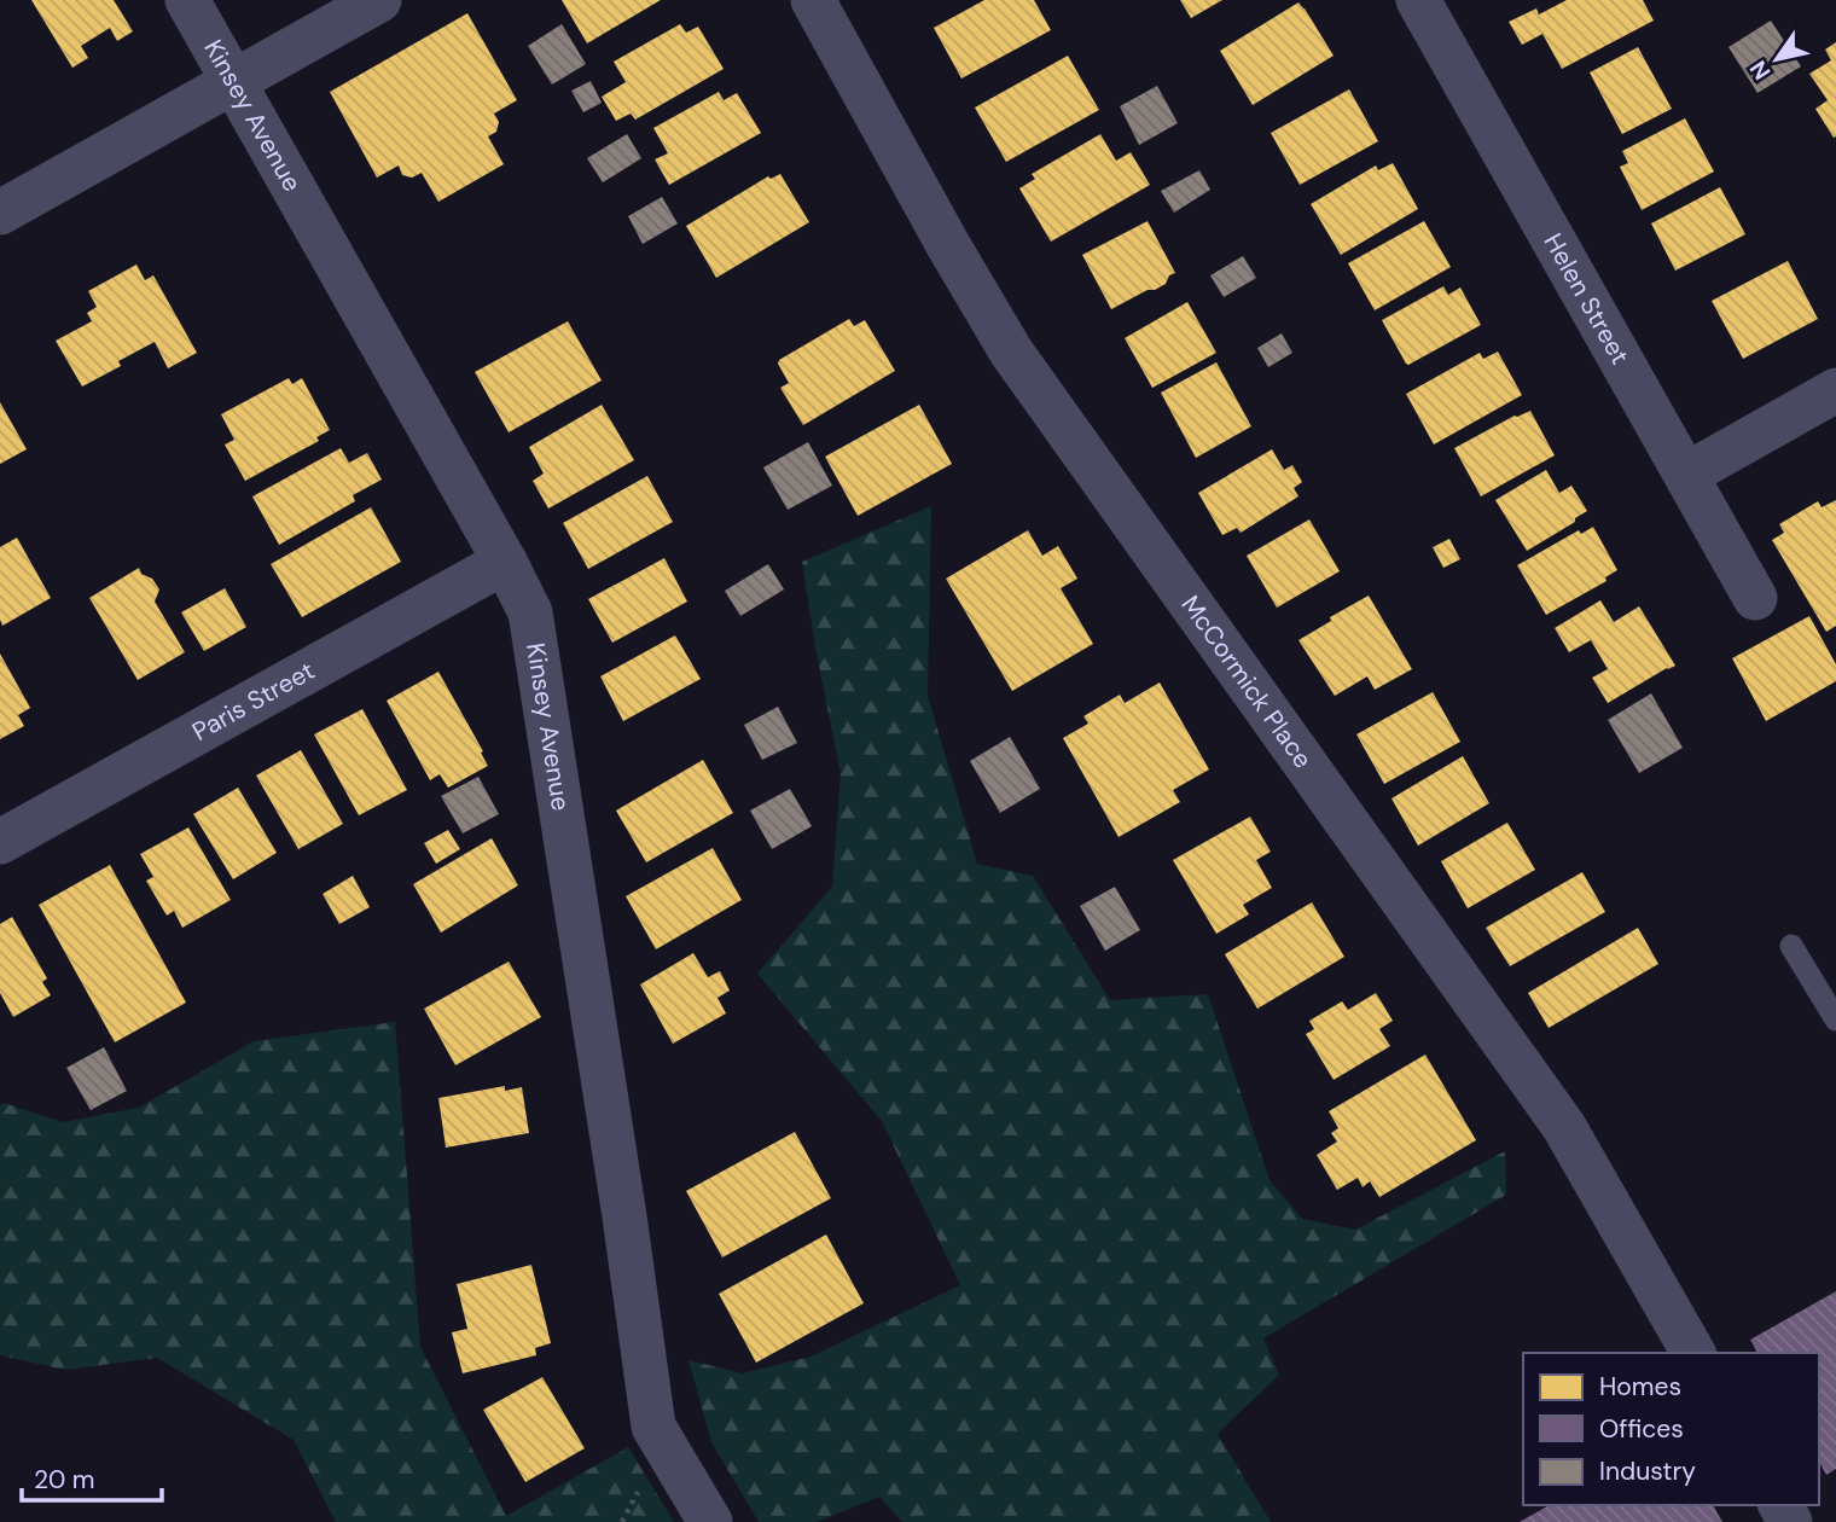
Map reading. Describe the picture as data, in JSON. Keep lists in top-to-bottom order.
{
  "streets": {
    "street": [
      "Kinsey Avenue",
      "Helen Street",
      "McCormick Place",
      "Paris Street"
    ]
  },
  "crossings": [
    ["Kinsey Avenue", "Paris Street"]
  ],
  "legend": ["Homes", "Offices", "Industry"],
  "scale_bar": "20 m",
  "north": "bottom left"
}
